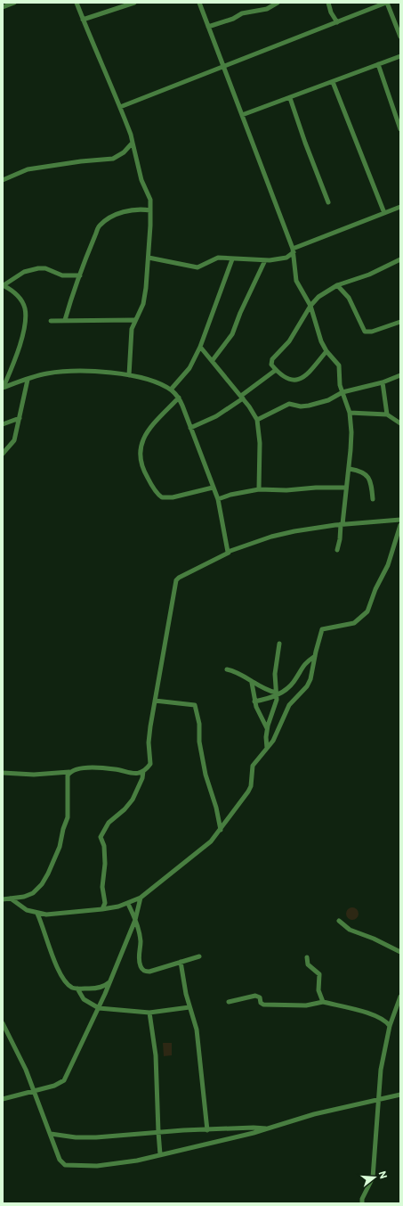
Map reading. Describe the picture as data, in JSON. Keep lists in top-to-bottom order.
{
  "north": "right"
}
